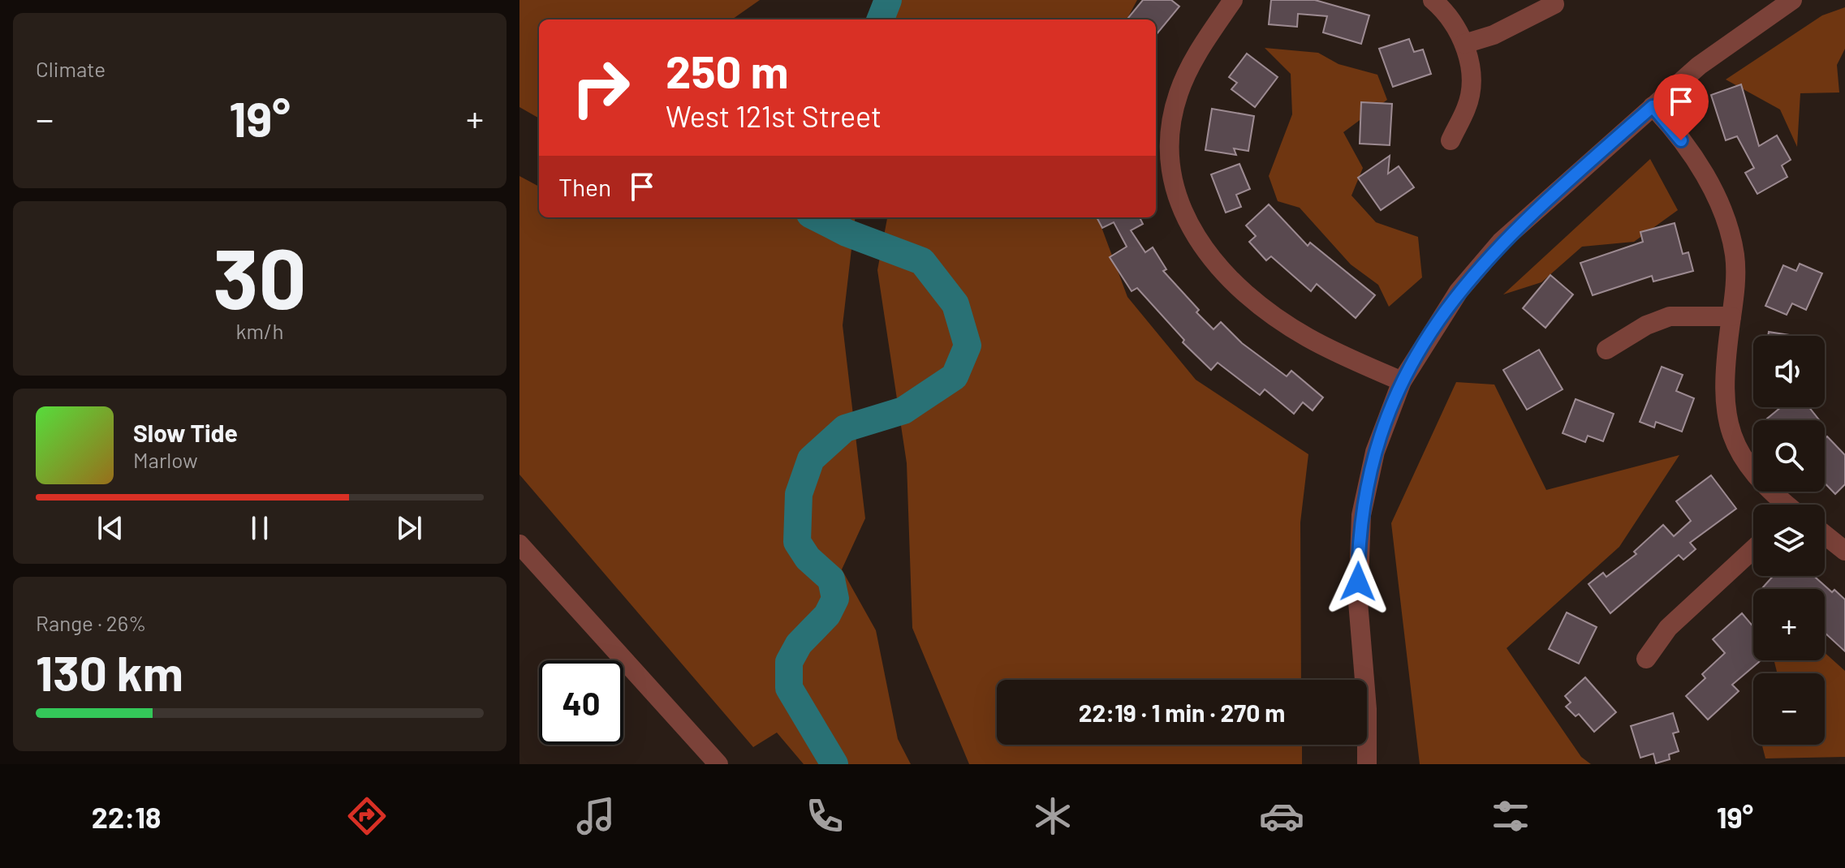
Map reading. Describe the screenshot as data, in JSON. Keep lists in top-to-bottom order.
{
  "page": {
    "tile": [
      "Climate",
      ["30", "km/h"],
      ["Range · 26%", "130 km"]
    ],
    "turn": ["250 m", "West 121st Street"],
    "heat": ["−", "19°", "+"],
    "then": "Then",
    "map_buttons": ["+", "−"],
    "song": ["Slow Tide", "Marlow"],
    "limit": "40",
    "trip": "22:19 · 1 min · 270 m",
    "tabs": ["22:18", "19°"]
  }
}
